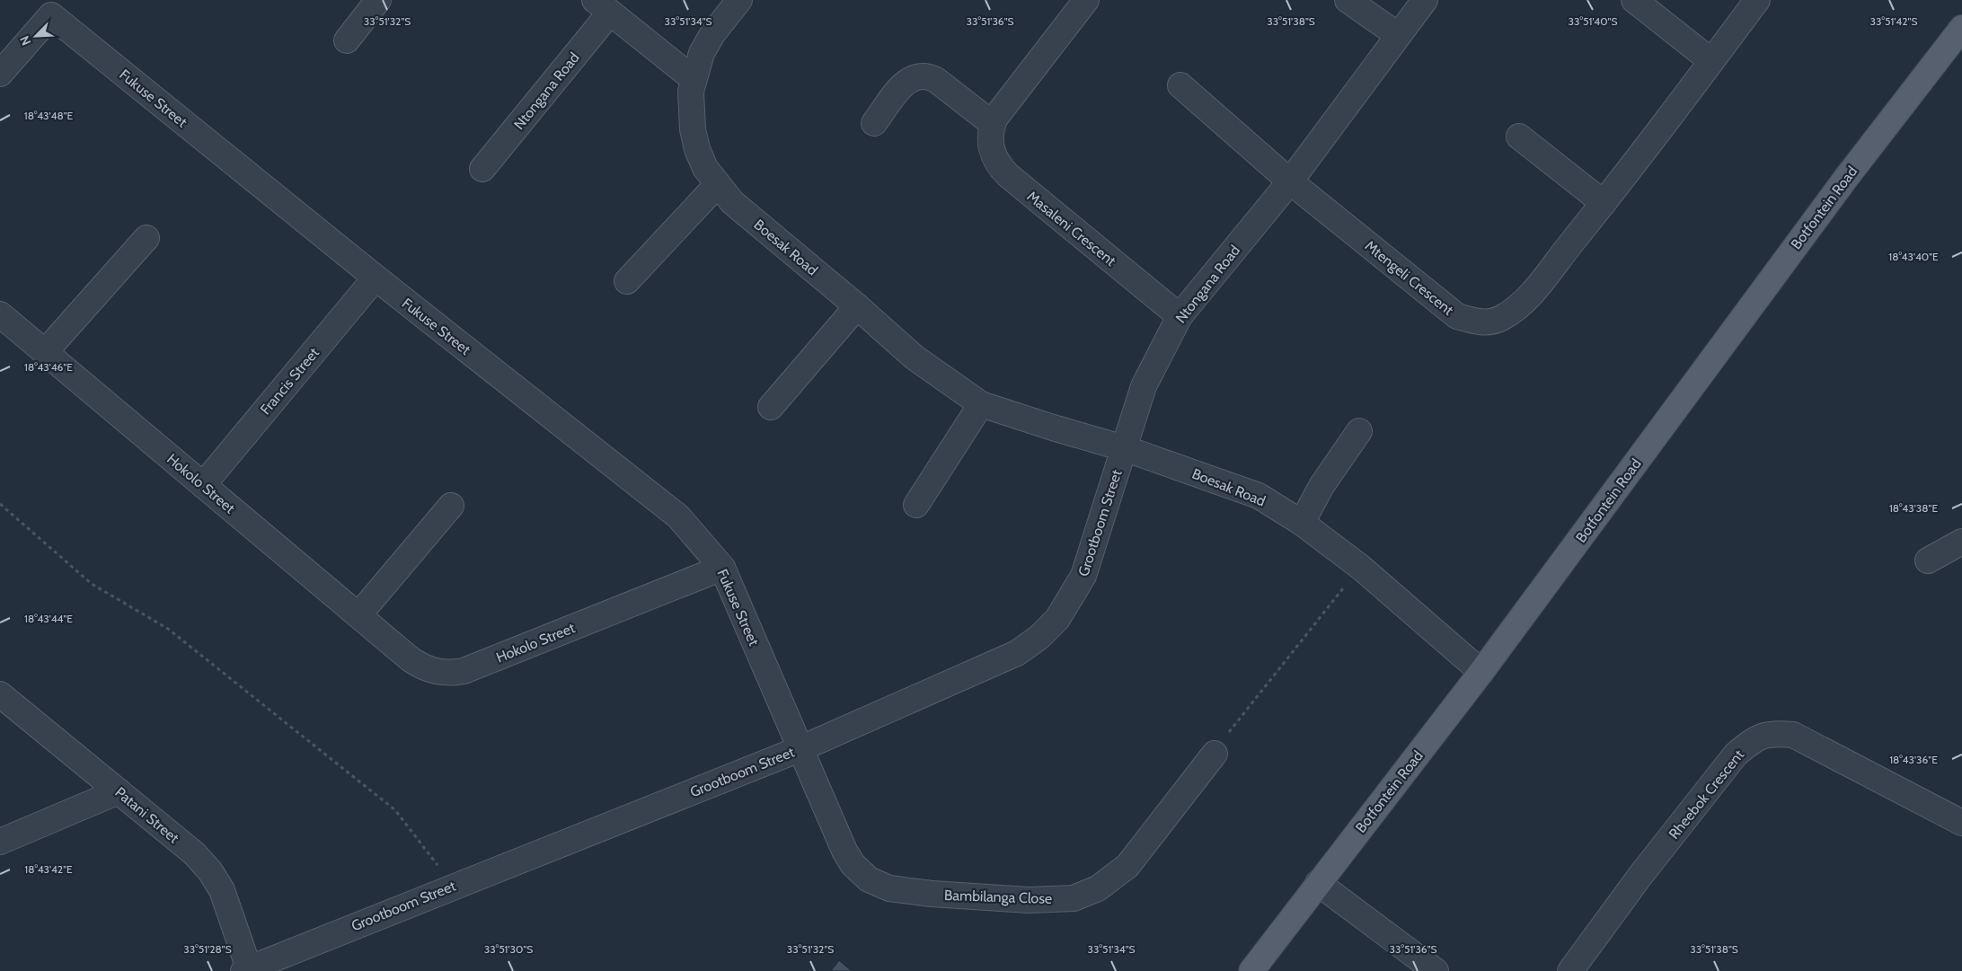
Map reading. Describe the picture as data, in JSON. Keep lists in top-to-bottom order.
{
  "streets": {
    "main road": ["Botfontein Road"],
    "street": [
      "Ntongana Road",
      "Fukuse Street",
      "Masaleni Crescent",
      "Boesak Road",
      "Mtengeli Crescent",
      "Francis Street",
      "Hokolo Street",
      "Grootboom Street",
      "Rheebok Crescent",
      "Patani Street",
      "Bambilanga Close"
    ]
  },
  "crossings": [
    ["Ntongana Road", "Masaleni Crescent"],
    ["Ntongana Road", "Boesak Road"],
    ["Ntongana Road", "Mtengeli Crescent"],
    ["Ntongana Road", "Grootboom Street"],
    ["Fukuse Street", "Francis Street"],
    ["Fukuse Street", "Hokolo Street"],
    ["Fukuse Street", "Grootboom Street"],
    ["Fukuse Street", "Bambilanga Close"],
    ["Botfontein Road", "Boesak Road"],
    ["Boesak Road", "Grootboom Street"],
    ["Francis Street", "Hokolo Street"],
    ["Grootboom Street", "Patani Street"],
    ["Grootboom Street", "Bambilanga Close"]
  ],
  "north": "bottom left",
  "coordinates": [
    "33°51'34\"S",
    "33°51'32\"S",
    "33°51'36\"S",
    "33°51'38\"S",
    "33°51'40\"S",
    "33°51'42\"S",
    "18°43'48\"E",
    "18°43'40\"E",
    "18°43'46\"E",
    "18°43'38\"E",
    "18°43'44\"E",
    "18°43'36\"E",
    "18°43'42\"E",
    "33°51'28\"S",
    "33°51'30\"S"
  ]
}
